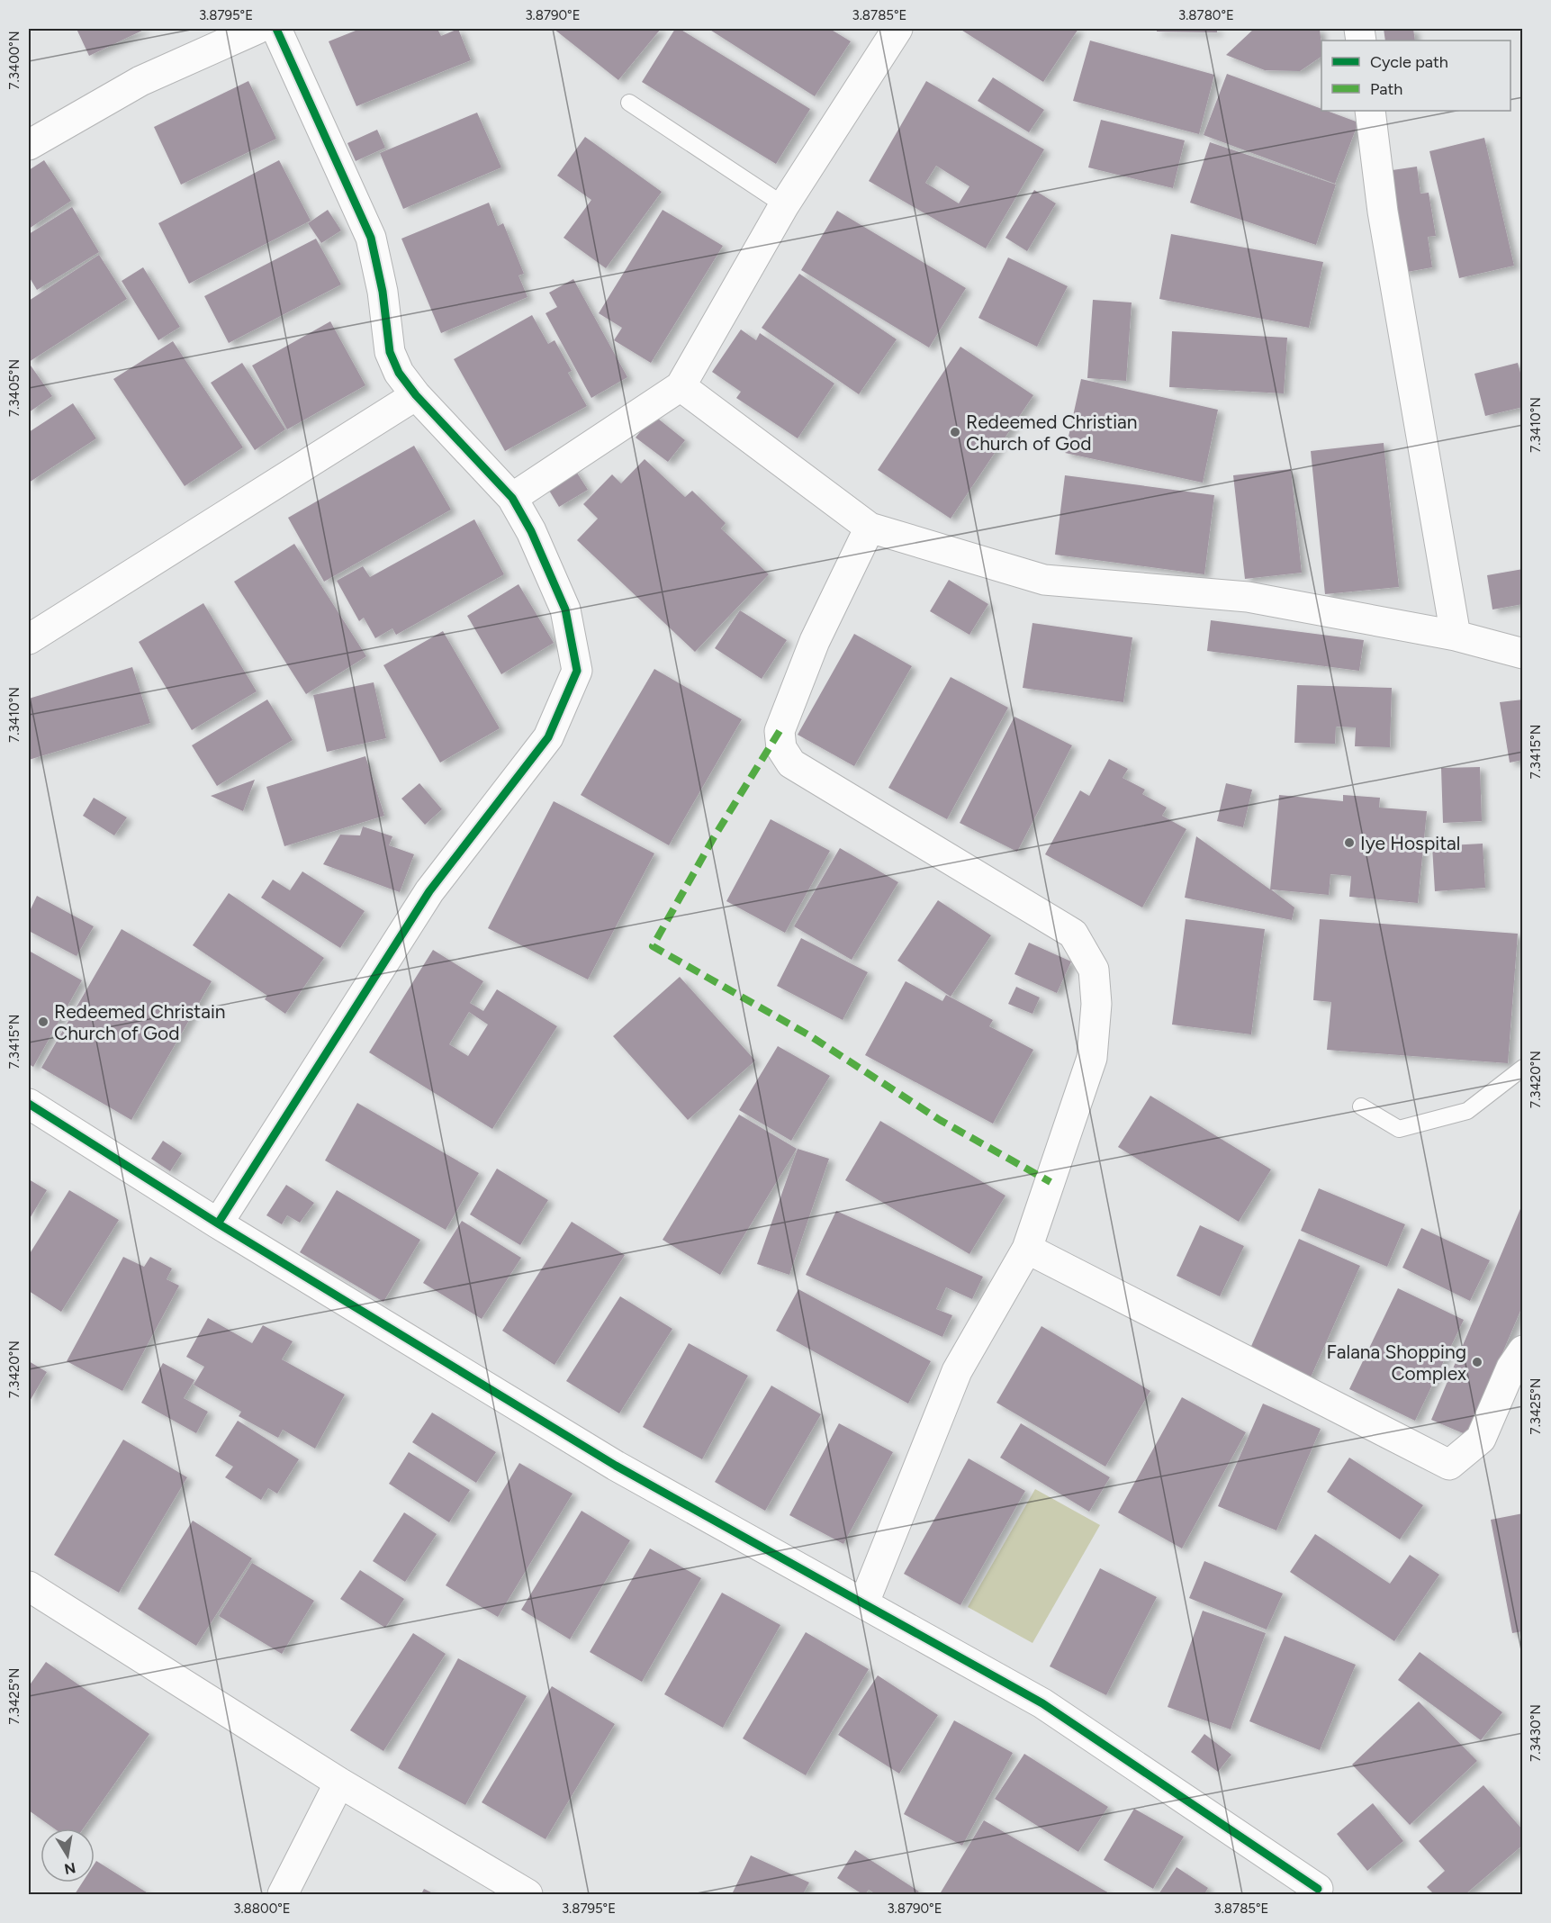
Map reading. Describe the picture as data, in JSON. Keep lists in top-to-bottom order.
{
  "places": [
    "Redeemed Christian Church of God",
    "Iye Hospital",
    "Redeemed Christain Church of God",
    "Falana Shopping Complex"
  ],
  "legend": ["Cycle path", "Path"],
  "north": "bottom",
  "coordinates": [
    "3.8795°E",
    "3.8790°E",
    "3.8785°E",
    "3.8780°E",
    "7.3400°N",
    "7.3405°N",
    "7.3410°N",
    "7.3415°N",
    "7.3420°N",
    "7.3425°N",
    "7.3430°N",
    "3.8800°E"
  ]
}
